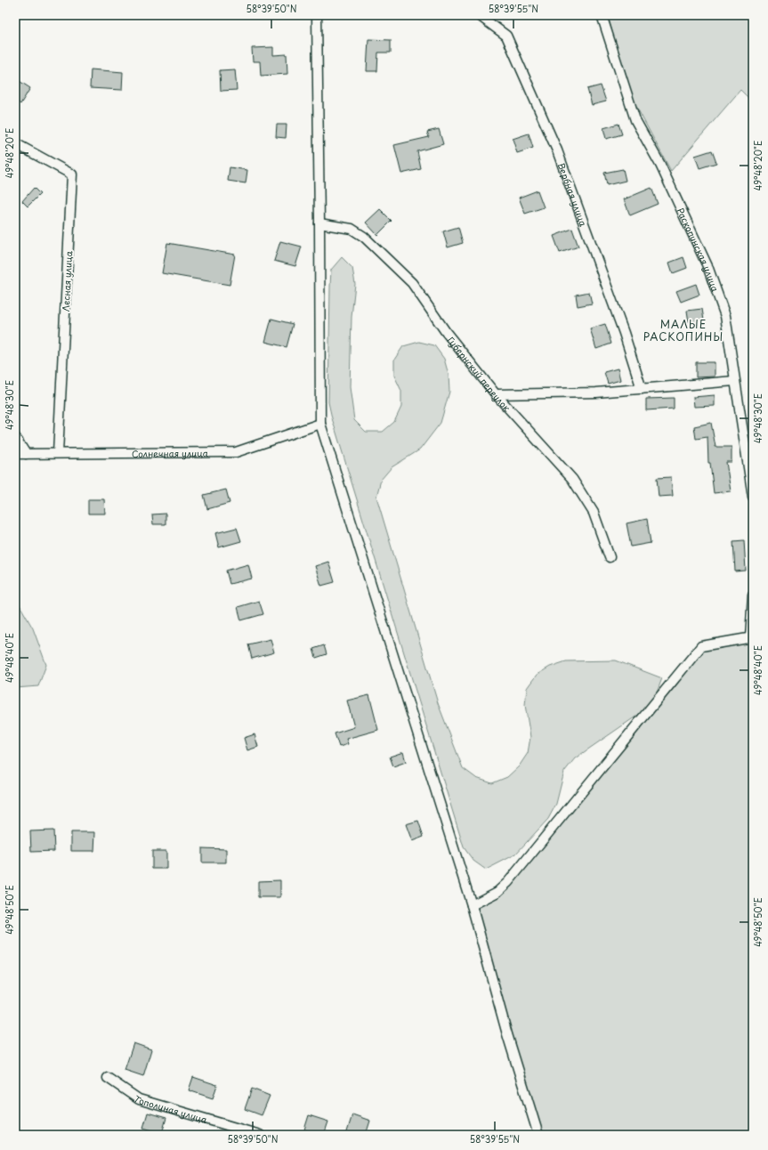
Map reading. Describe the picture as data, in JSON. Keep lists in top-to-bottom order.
{
  "streets": {
    "street": [
      "Вербная улица",
      "Раскопинская улица",
      "Лесная улица",
      "Губернский переулок",
      "Солнечная улица",
      "Тополиная улица"
    ]
  },
  "crossings": [
    ["Лесная улица", "Солнечная улица"]
  ],
  "districts": ["МАЛЫЕ РАСКОПИНЫ"],
  "coordinates": [
    "58°39'50\"N",
    "58°39'55\"N",
    "49°48'20\"E",
    "49°48'30\"E",
    "49°48'40\"E",
    "49°48'50\"E"
  ]
}
